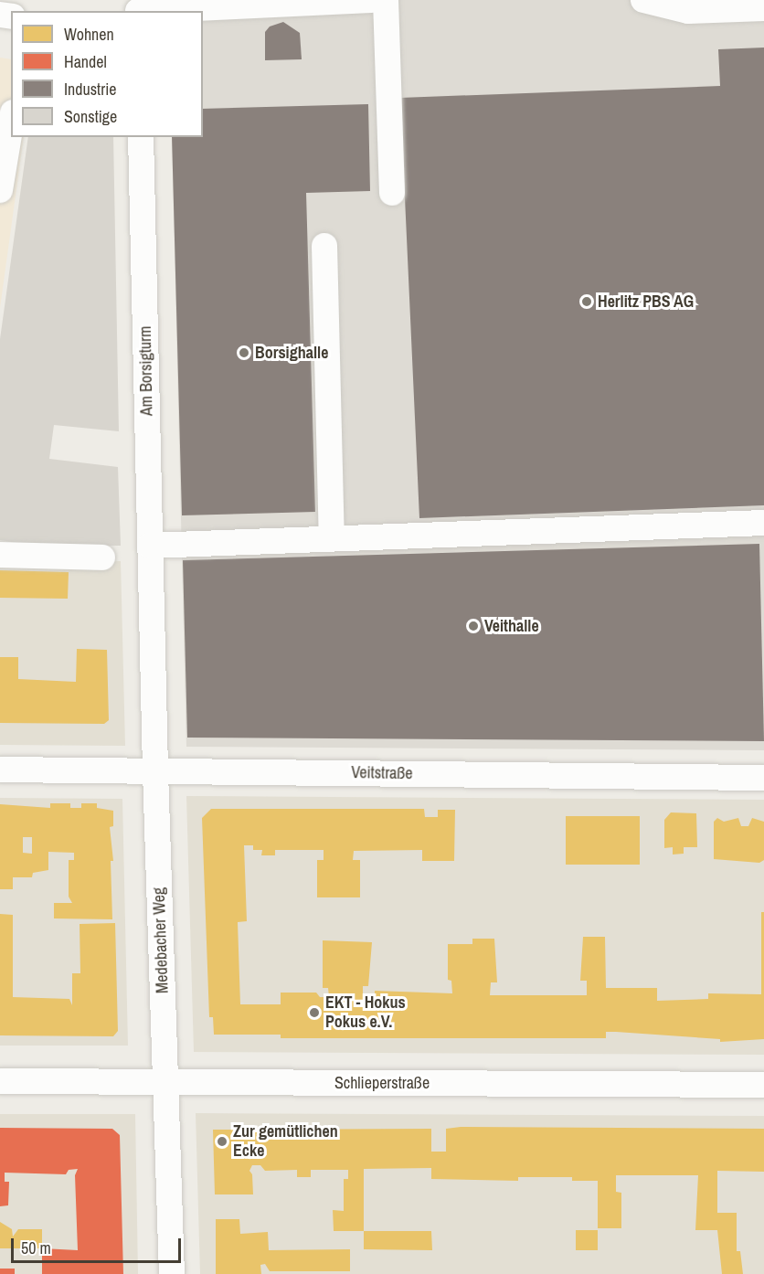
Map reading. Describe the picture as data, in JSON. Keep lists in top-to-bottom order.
{
  "streets": {
    "street": [
      "Am Borsigturm",
      "Veitstraße",
      "Medebacher Weg",
      "Schlieperstraße"
    ]
  },
  "crossings": [
    ["Am Borsigturm", "Medebacher Weg"],
    ["Veitstraße", "Medebacher Weg"],
    ["Medebacher Weg", "Schlieperstraße"]
  ],
  "places": [
    "Herlitz PBS AG",
    "Borsighalle",
    "Veithalle",
    "EKT - Hokus Pokus e.V.",
    "Zur gemütlichen Ecke"
  ],
  "legend": [
    "Wohnen",
    "Handel",
    "Industrie",
    "Sonstige"
  ],
  "scale_bar": "50 m"
}
